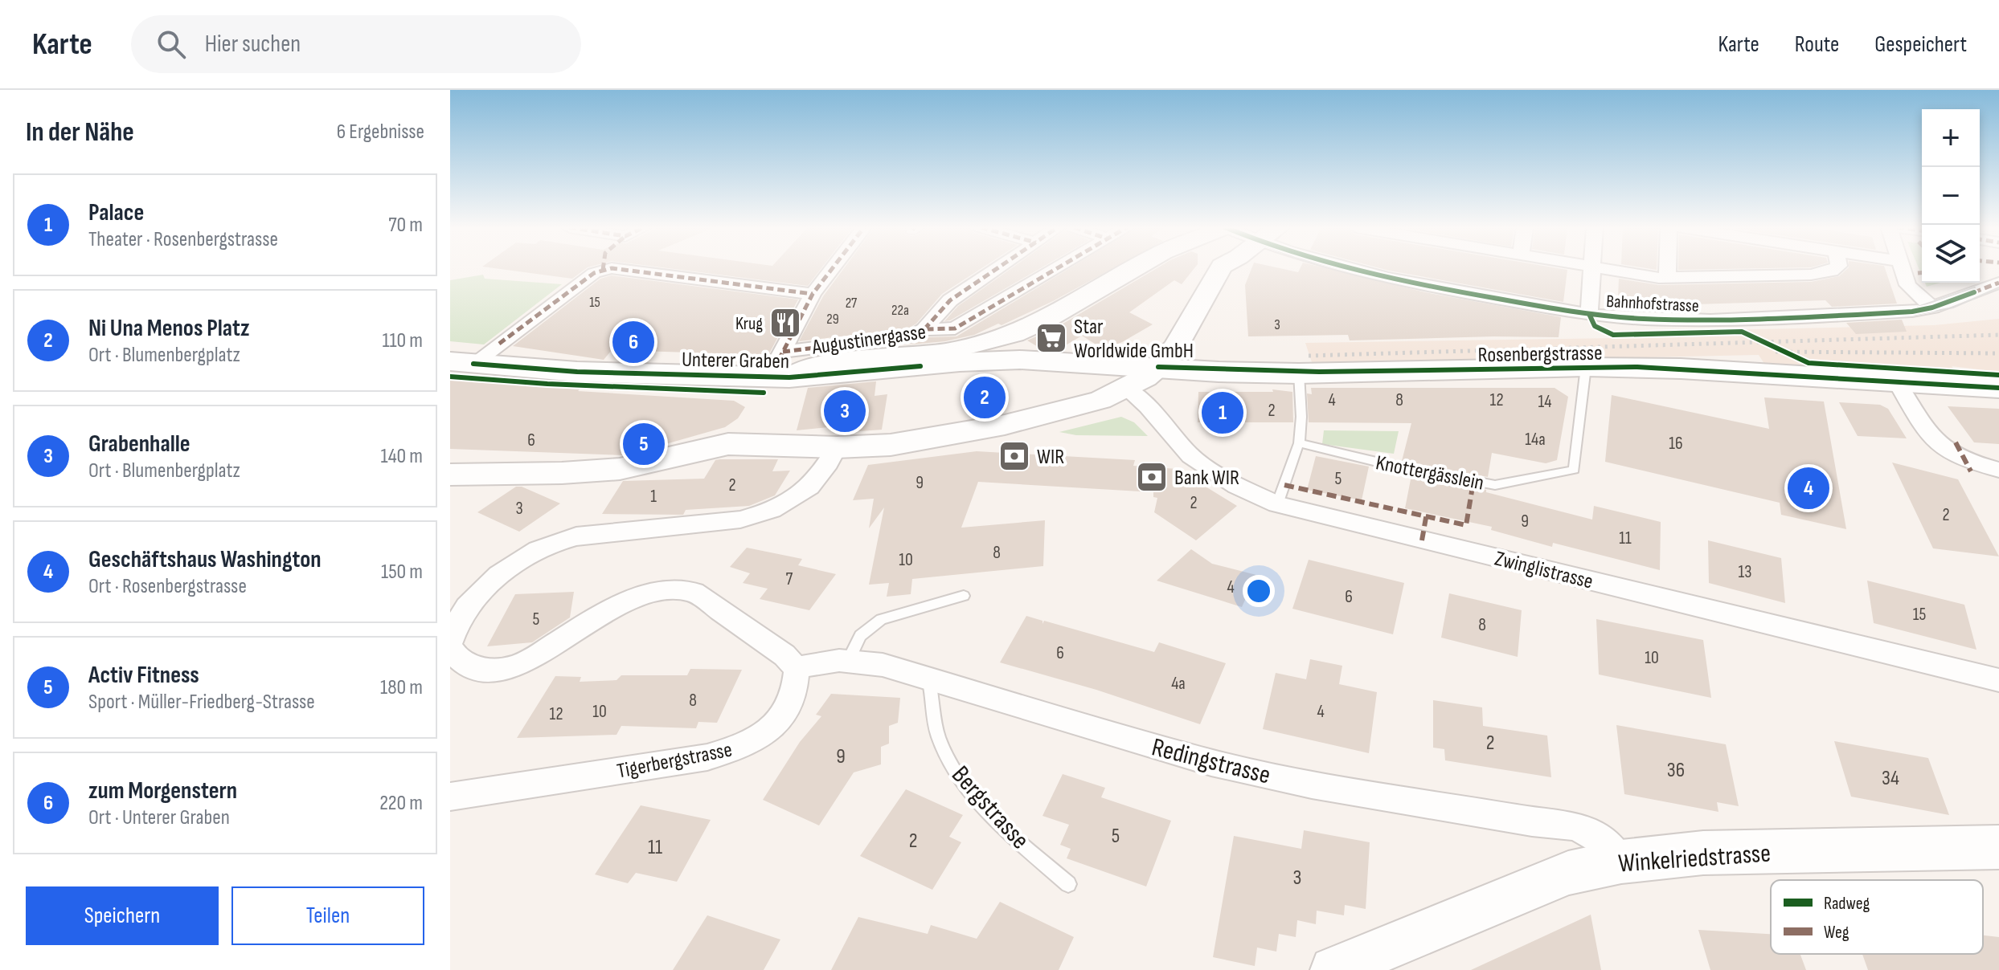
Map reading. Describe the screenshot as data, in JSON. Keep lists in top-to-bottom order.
{
  "streets": {
    "main road": ["Rosenbergstrasse", "Unterer Graben"],
    "street": [
      "Bahnhofstrasse",
      "Augustinergasse",
      "Zwinglistrasse",
      "Tigerbergstrasse",
      "Redingstrasse",
      "Winkelriedstrasse"
    ],
    "lane": ["Knottergässlein", "Bergstrasse"]
  },
  "crossings": [
    ["Augustinergasse", "Unterer Graben"],
    ["Rosenbergstrasse", "Unterer Graben"],
    ["Rosenbergstrasse", "Knottergässlein"],
    ["Tigerbergstrasse", "Redingstrasse"],
    ["Redingstrasse", "Bergstrasse"],
    ["Redingstrasse", "Winkelriedstrasse"]
  ],
  "places": {
    "restaurant": ["Krug"],
    "supermarket": ["Star Worldwide GmbH"],
    "bank": ["WIR", "Bank WIR"]
  },
  "house_numbers": [
    "15",
    "27",
    "22a",
    "29",
    "3",
    "4",
    "8",
    "12",
    "14",
    "2",
    "14a",
    "6",
    "16",
    "5",
    "9",
    "2",
    "1",
    "2",
    "3",
    "2",
    "9",
    "11",
    "8",
    "10",
    "13",
    "7",
    "4",
    "6",
    "15",
    "5",
    "8",
    "6",
    "10",
    "4a",
    "8",
    "10",
    "4",
    "12",
    "2",
    "9",
    "36",
    "34",
    "5",
    "2",
    "11",
    "3"
  ],
  "legend": ["Radweg", "Weg"],
  "page": {
    "header": "Karte",
    "search": "Hier suchen",
    "nav": ["Karte", "Route", "Gespeichert"],
    "heading": ["In der Nähe", "6 Ergebnisse"],
    "map_buttons": ["+", "−"],
    "list": [
      {
        "mark": "1",
        "name": "Palace",
        "note": "Theater · Rosenbergstrasse",
        "value": "70 m"
      },
      {
        "mark": "2",
        "name": "Ni Una Menos Platz",
        "note": "Ort · Blumenbergplatz",
        "value": "110 m"
      },
      {
        "mark": "3",
        "name": "Grabenhalle",
        "note": "Ort · Blumenbergplatz",
        "value": "140 m"
      },
      {
        "mark": "4",
        "name": "Geschäftshaus Washington",
        "note": "Ort · Rosenbergstrasse",
        "value": "150 m"
      },
      {
        "mark": "5",
        "name": "Activ Fitness",
        "note": "Sport · Müller-Friedberg-Strasse",
        "value": "180 m"
      },
      {
        "mark": "6",
        "name": "zum Morgenstern",
        "note": "Ort · Unterer Graben",
        "value": "220 m"
      }
    ],
    "pins": [
      "6",
      "2",
      "3",
      "1",
      "5",
      "4"
    ],
    "buttons": ["Speichern", "Teilen"]
  }
}
